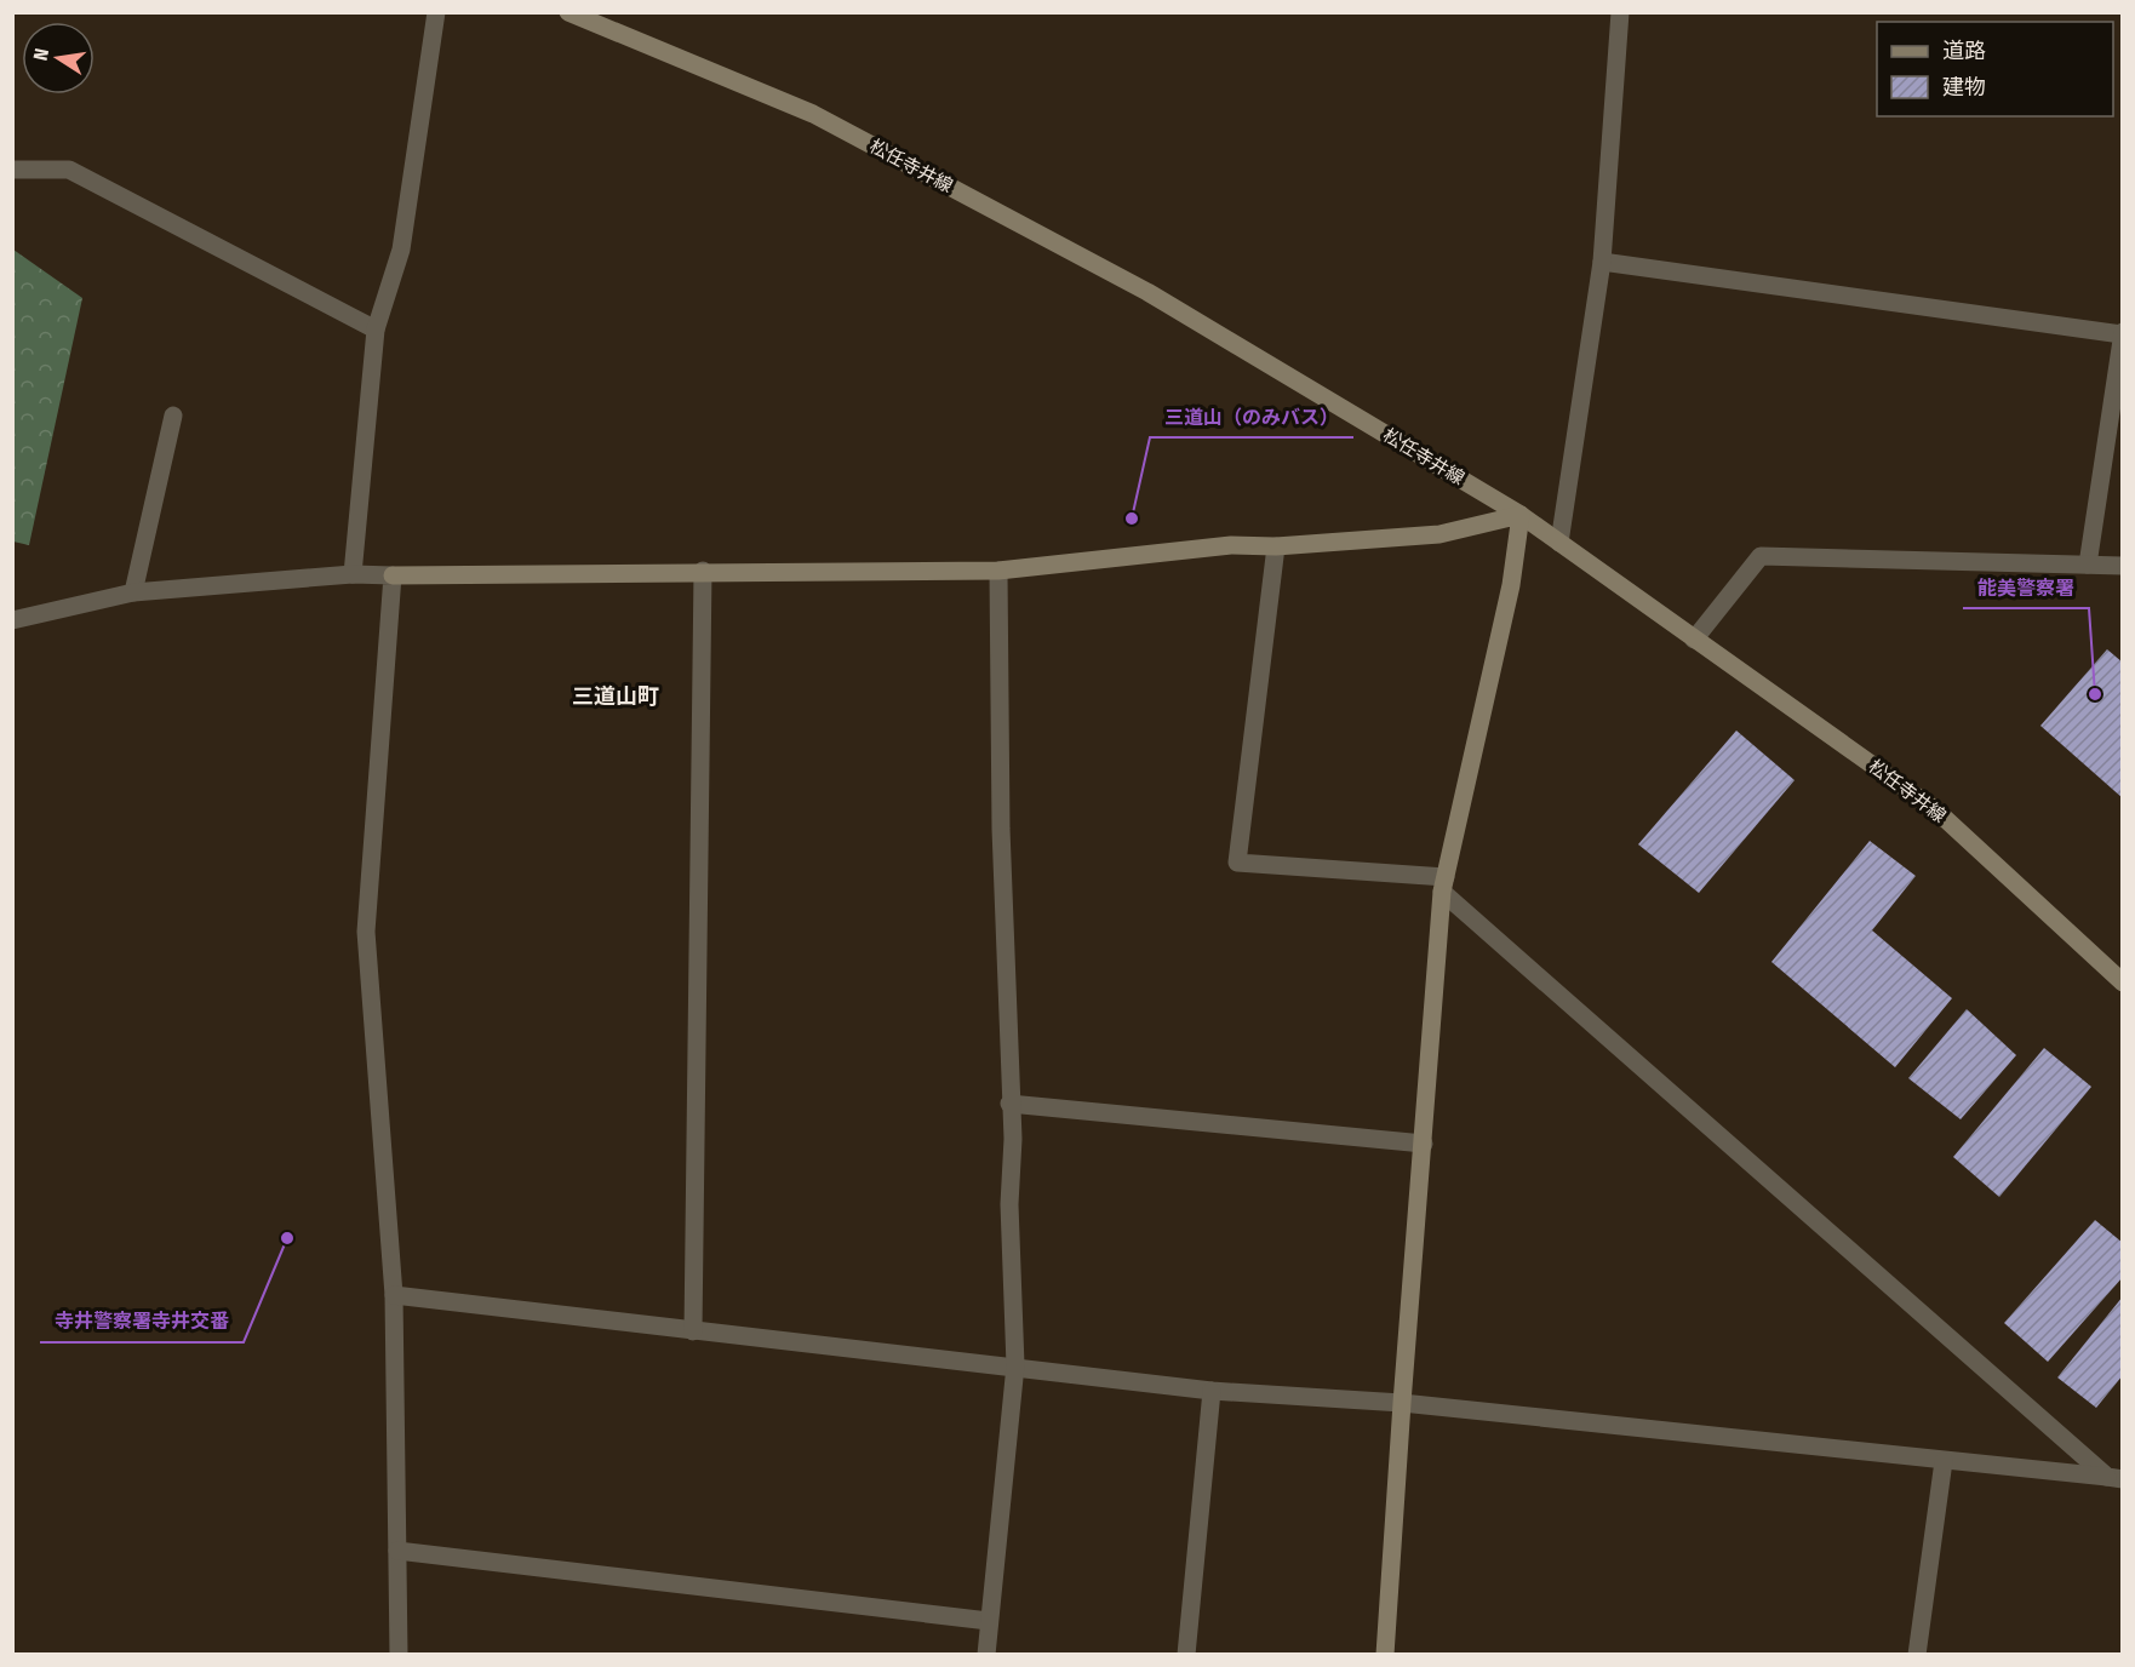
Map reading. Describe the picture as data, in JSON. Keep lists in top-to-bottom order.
{
  "streets": {
    "street": ["松任寺井線"]
  },
  "districts": ["三道山町"],
  "places": ["三道山（のみバス）", "能美警察署", "寺井警察署寺井交番"],
  "legend": ["道路", "建物"],
  "north": "left"
}
